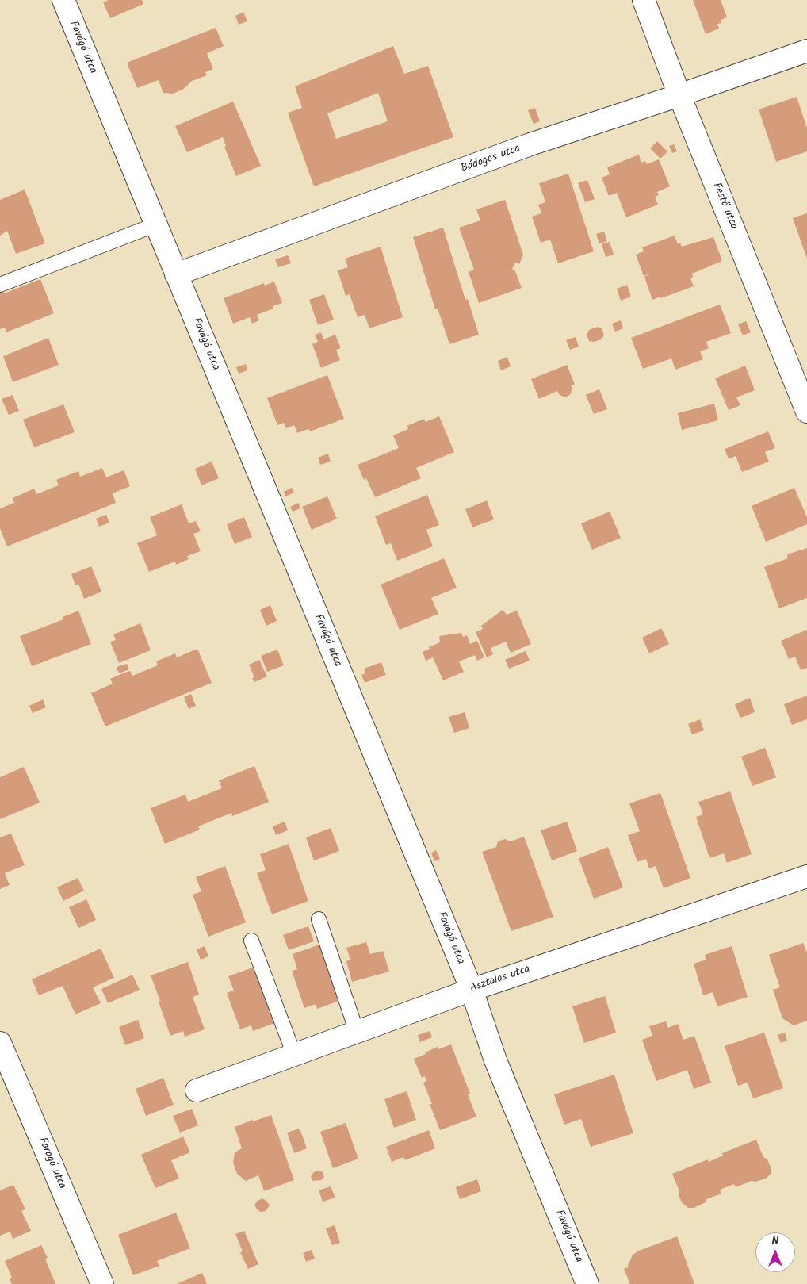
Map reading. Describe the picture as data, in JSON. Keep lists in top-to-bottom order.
{
  "streets": {
    "street": [
      "Favágó utca",
      "Bádogos utca",
      "Festő utca",
      "Asztalos utca",
      "Faragó utca"
    ]
  },
  "crossings": [
    ["Favágó utca", "Bádogos utca"],
    ["Favágó utca", "Asztalos utca"],
    ["Bádogos utca", "Festő utca"]
  ],
  "north": "top"
}
